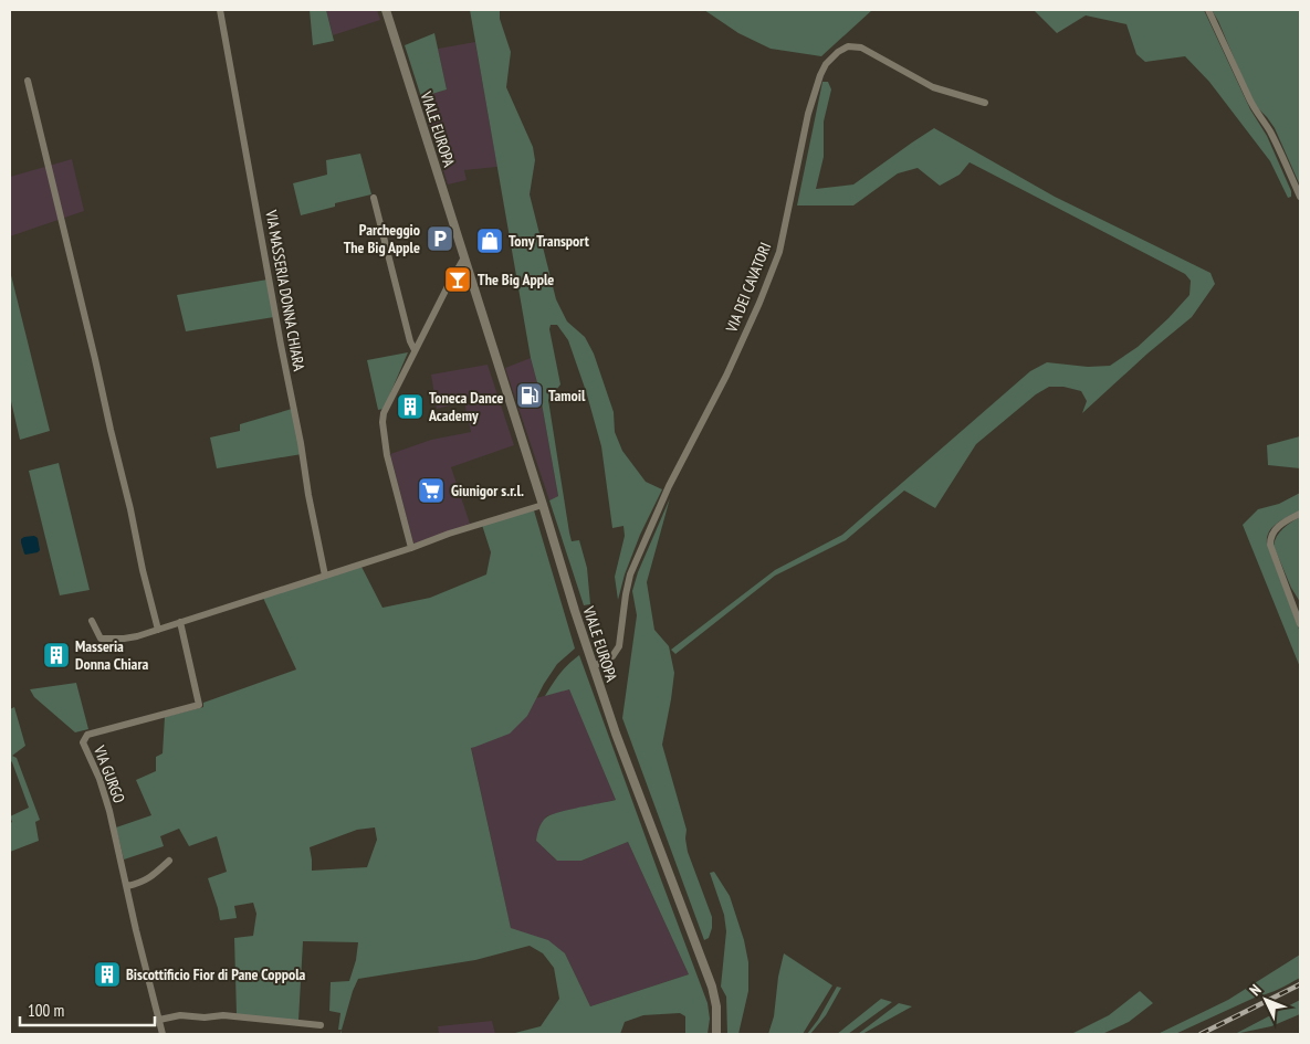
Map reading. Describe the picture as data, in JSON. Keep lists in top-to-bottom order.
{
  "streets": {
    "street": [
      "VIALE EUROPA",
      "VIA DEI CAVATORI",
      "VIA MASSERIA DONNA CHIARA",
      "VIA GURGO"
    ]
  },
  "crossings": [
    ["VIALE EUROPA", "VIA DEI CAVATORI"]
  ],
  "places": {
    "parking": ["Parcheggio The Big Apple"],
    "shop": ["Tony Transport"],
    "bar": ["The Big Apple"],
    "fuel station": ["Tamoil"],
    "building": ["Toneca Dance Academy", "Masseria Donna Chiara", "Biscottificio Fior di Pane Coppola"],
    "supermarket": ["Giunigor s.r.l."]
  },
  "scale_bar": "100 m",
  "north": "top left"
}
